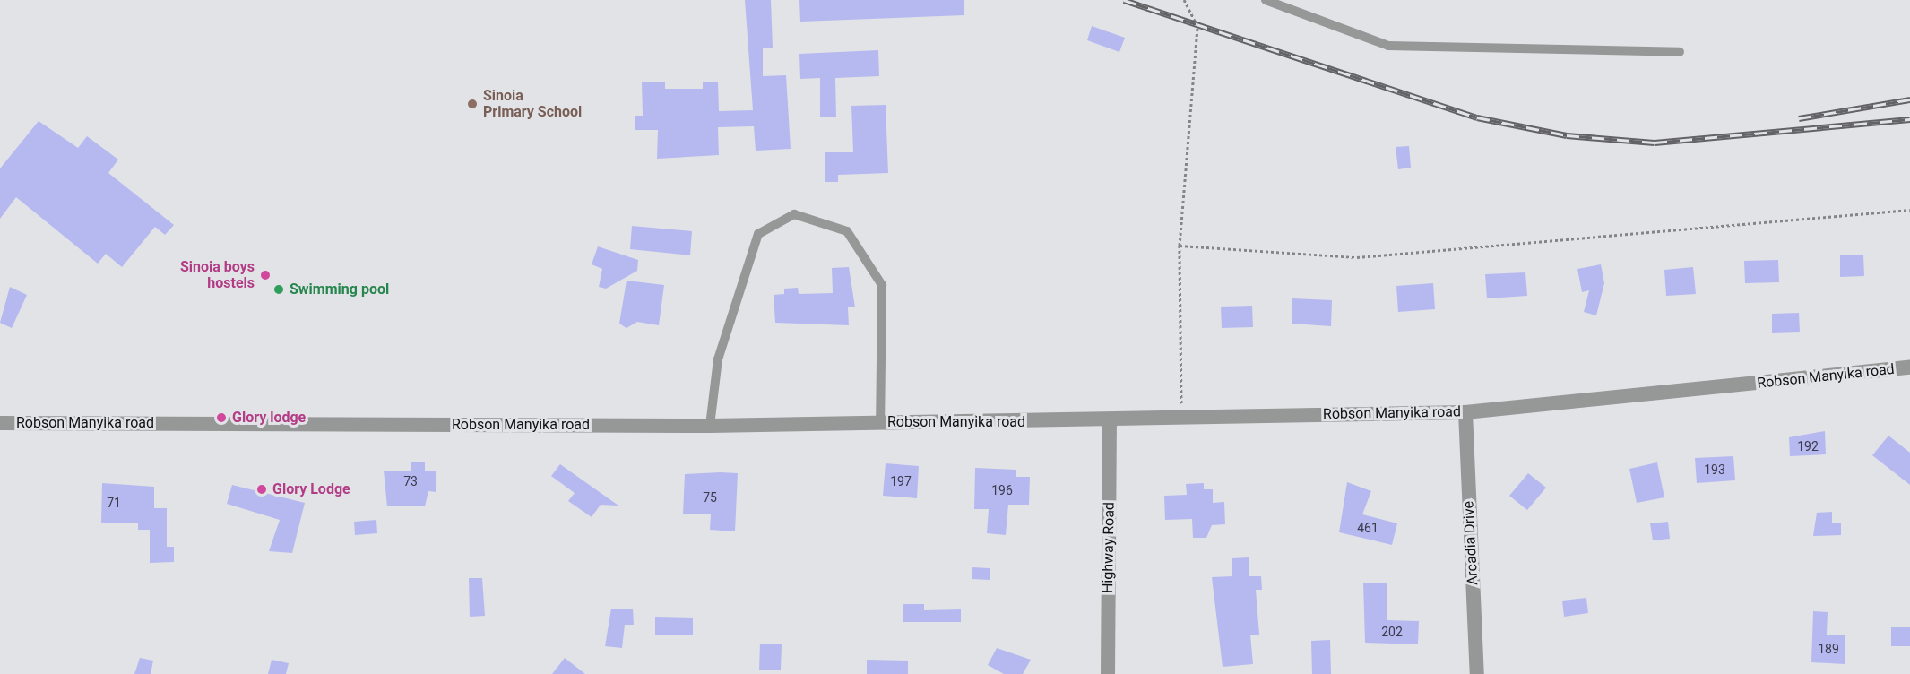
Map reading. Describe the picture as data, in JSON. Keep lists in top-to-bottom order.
{
  "streets": {
    "street": ["Robson Manyika road", "Arcadia Drive", "Highway Road"]
  },
  "crossings": [
    ["Robson Manyika road", "Arcadia Drive"],
    ["Robson Manyika road", "Highway Road"]
  ],
  "places": [
    "Sinoia Primary School",
    "Sinoia boys hostels",
    "Swimming pool",
    "Glory lodge",
    "Glory Lodge"
  ],
  "house_numbers": [
    "192",
    "193",
    "73",
    "197",
    "196",
    "75",
    "71",
    "461",
    "202",
    "189"
  ]
}
